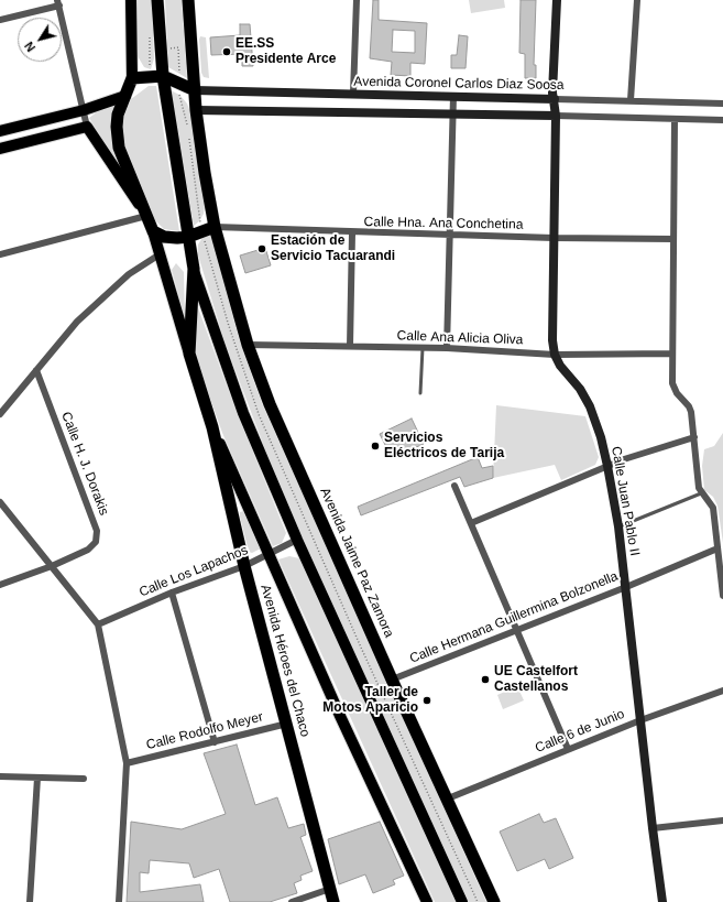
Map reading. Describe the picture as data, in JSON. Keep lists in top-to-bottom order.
{
  "streets": {
    "highway": ["Avenida Jaime Paz Zamora", "Avenida Héroes del Chaco"],
    "main road": ["Avenida Coronel Carlos Diaz Soosa", "Calle Juan Pablo II"],
    "street": [
      "Calle Hna. Ana Conchetina",
      "Calle Ana Alicia Oliva",
      "Calle H. J. Dorakis",
      "Calle Los Lapachos",
      "Calle Hermana Guillermina Bolzonella",
      "Calle Rodolfo Meyer",
      "Calle 6 de Junio"
    ]
  },
  "crossings": [
    ["Avenida Coronel Carlos Diaz Soosa", "Calle Juan Pablo II"],
    ["Avenida Coronel Carlos Diaz Soosa", "Avenida Jaime Paz Zamora"],
    ["Calle Hna. Ana Conchetina", "Calle Juan Pablo II"],
    ["Calle Hna. Ana Conchetina", "Avenida Jaime Paz Zamora"],
    ["Calle Ana Alicia Oliva", "Calle Juan Pablo II"],
    ["Calle Ana Alicia Oliva", "Avenida Jaime Paz Zamora"],
    ["Calle Juan Pablo II", "Calle Hermana Guillermina Bolzonella"],
    ["Calle Juan Pablo II", "Calle 6 de Junio"],
    ["Avenida Jaime Paz Zamora", "Calle Hermana Guillermina Bolzonella"],
    ["Avenida Jaime Paz Zamora", "Calle 6 de Junio"],
    ["Calle Los Lapachos", "Avenida Héroes del Chaco"],
    ["Avenida Héroes del Chaco", "Calle Rodolfo Meyer"]
  ],
  "places": [
    "EE.SS Presidente Arce",
    "Estación de Servicio Tacuarandi",
    "Servicios Eléctricos de Tarija",
    "UE Castelfort Castellanos",
    "Taller de Motos Aparicio"
  ],
  "north": "bottom left"
}
